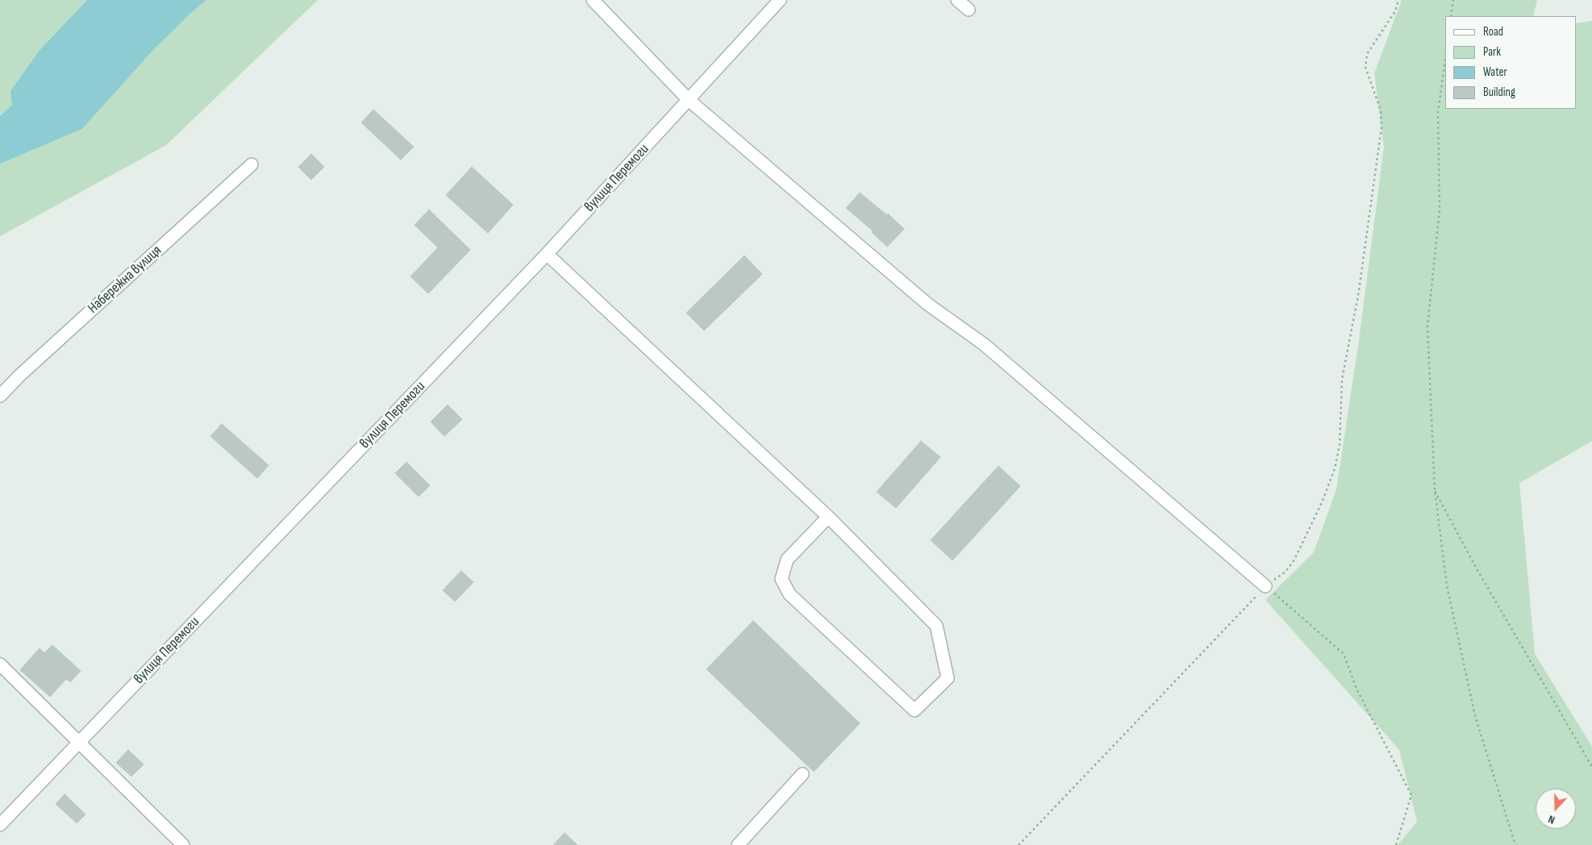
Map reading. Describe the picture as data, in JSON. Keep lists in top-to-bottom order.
{
  "streets": {
    "street": ["вулиця Перемоги", "Набережна вулиця"]
  },
  "legend": [
    "Road",
    "Park",
    "Water",
    "Building"
  ],
  "north": "bottom"
}
